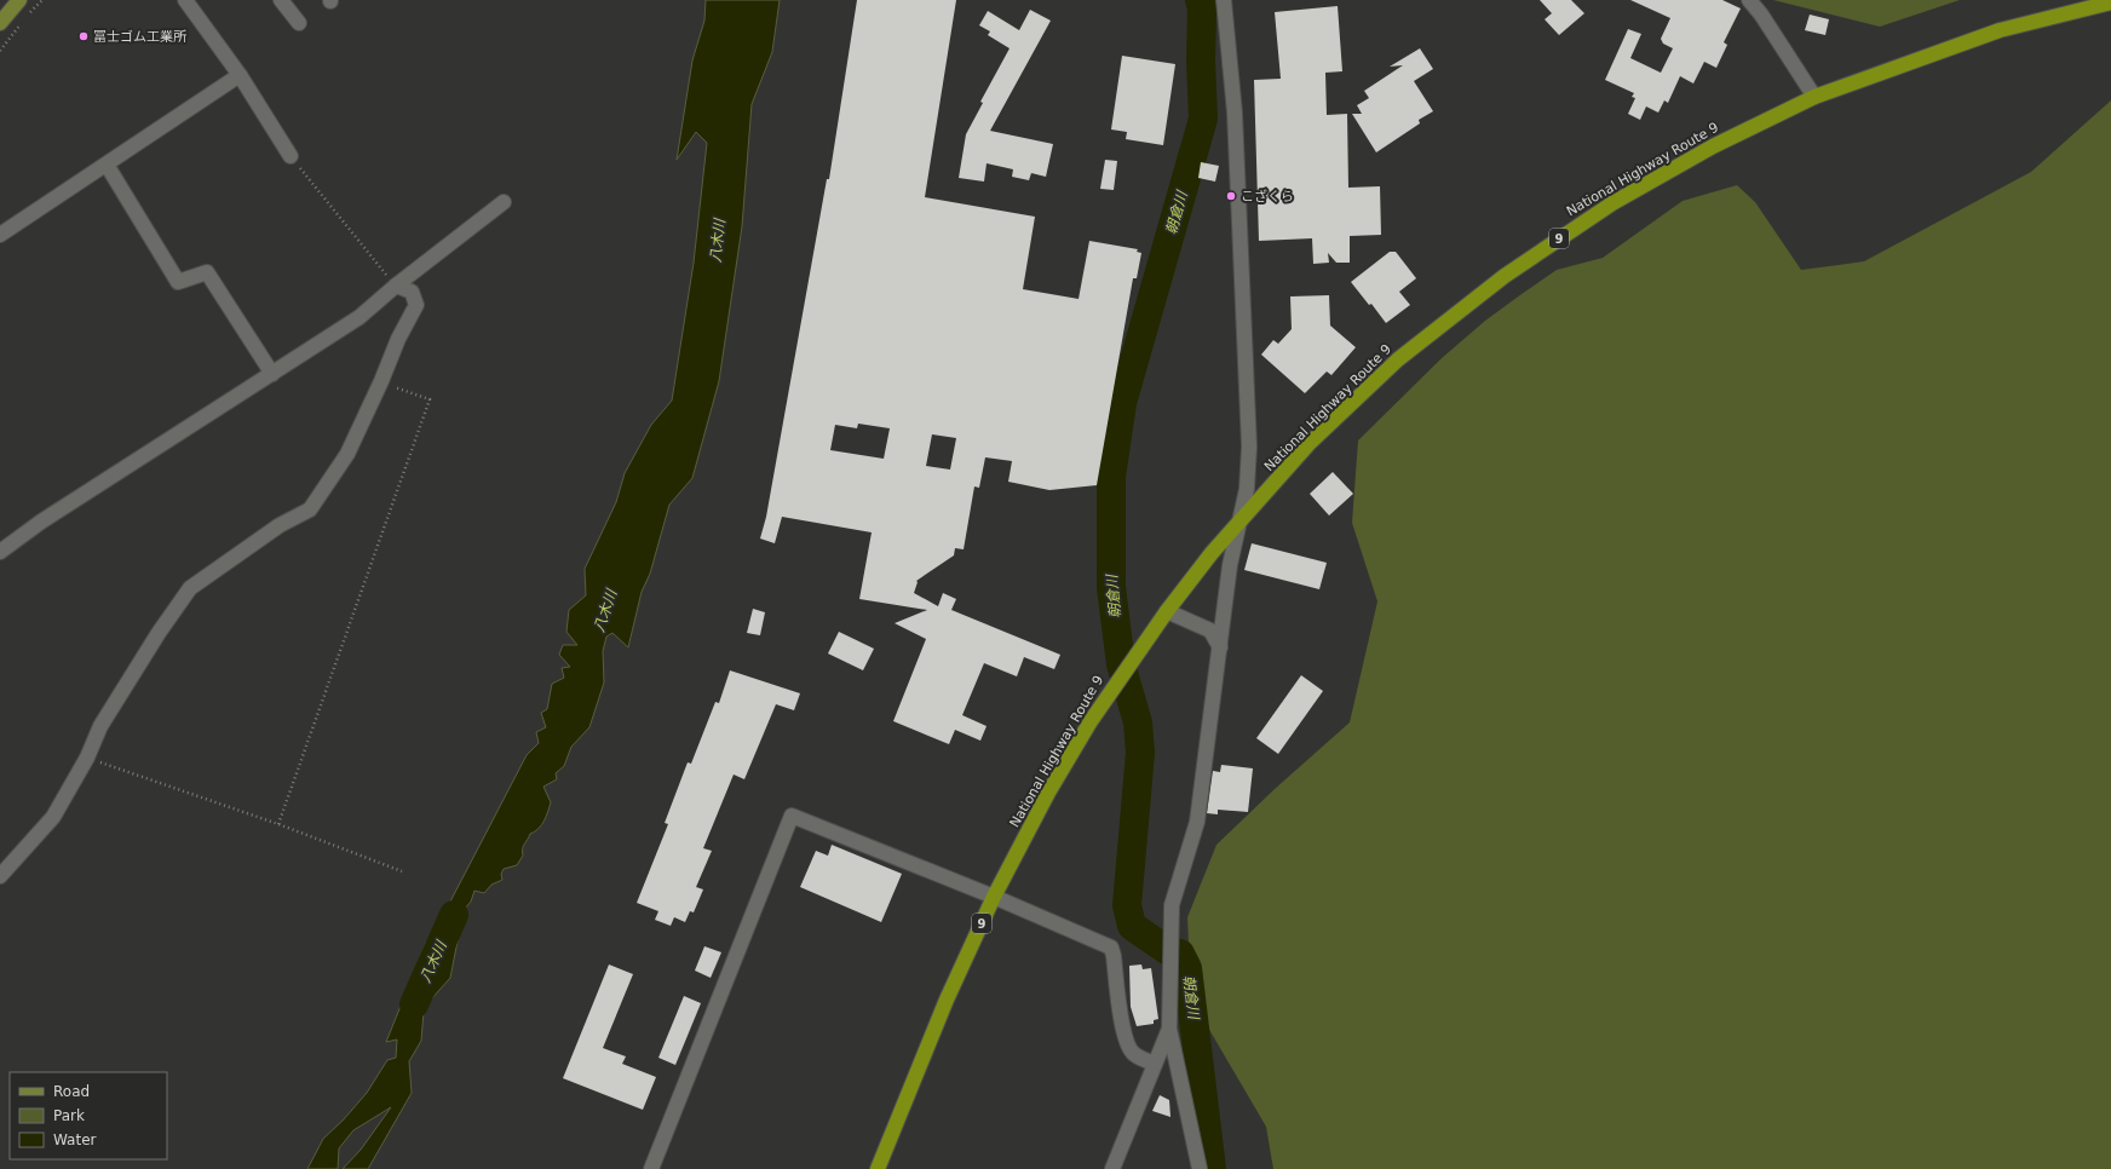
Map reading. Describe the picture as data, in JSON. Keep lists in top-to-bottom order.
{
  "streets": {
    "highway": ["National Highway Route 9", "9"]
  },
  "water": ["朝倉川", "八木川"],
  "places": ["冨士ゴム工業所", "こざくら"],
  "legend": ["Road", "Park", "Water"]
}
